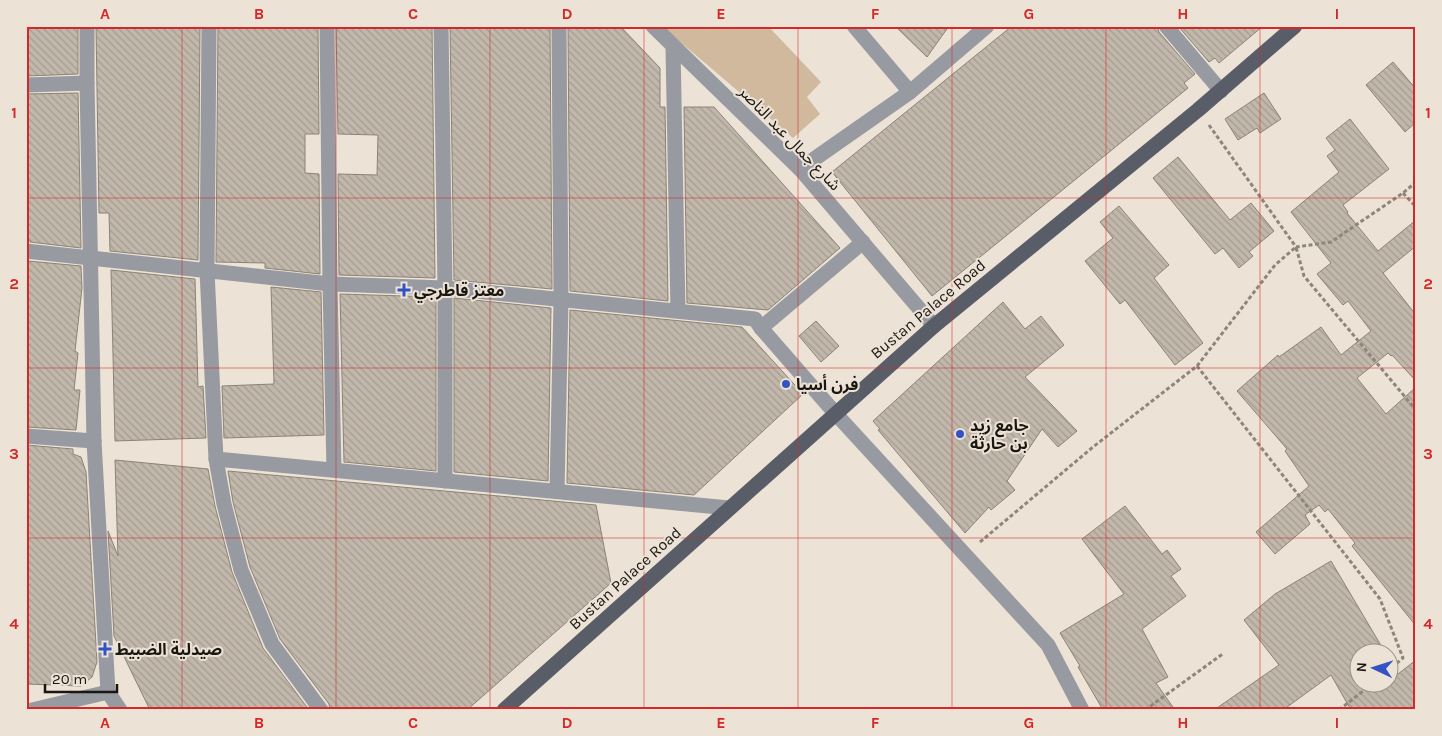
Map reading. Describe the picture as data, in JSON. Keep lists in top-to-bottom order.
{
  "streets": {
    "main road": ["Bustan Palace Road"],
    "street": ["شارع جمال عبد الناصر"]
  },
  "crossings": [
    ["شارع جمال عبد الناصر", "Bustan Palace Road"]
  ],
  "places": {
    "health": ["معتز قاطرجي", "صيدلية الضبيط"],
    "other": ["فرن أسيا", "جامع زيد بن حارثة"]
  },
  "scale_bar": "20 m",
  "north": "left",
  "grid": {
    "columns": [
      "A",
      "B",
      "C",
      "D",
      "E",
      "F",
      "G",
      "H",
      "I"
    ],
    "rows": [
      "1",
      "2",
      "3",
      "4"
    ]
  }
}
